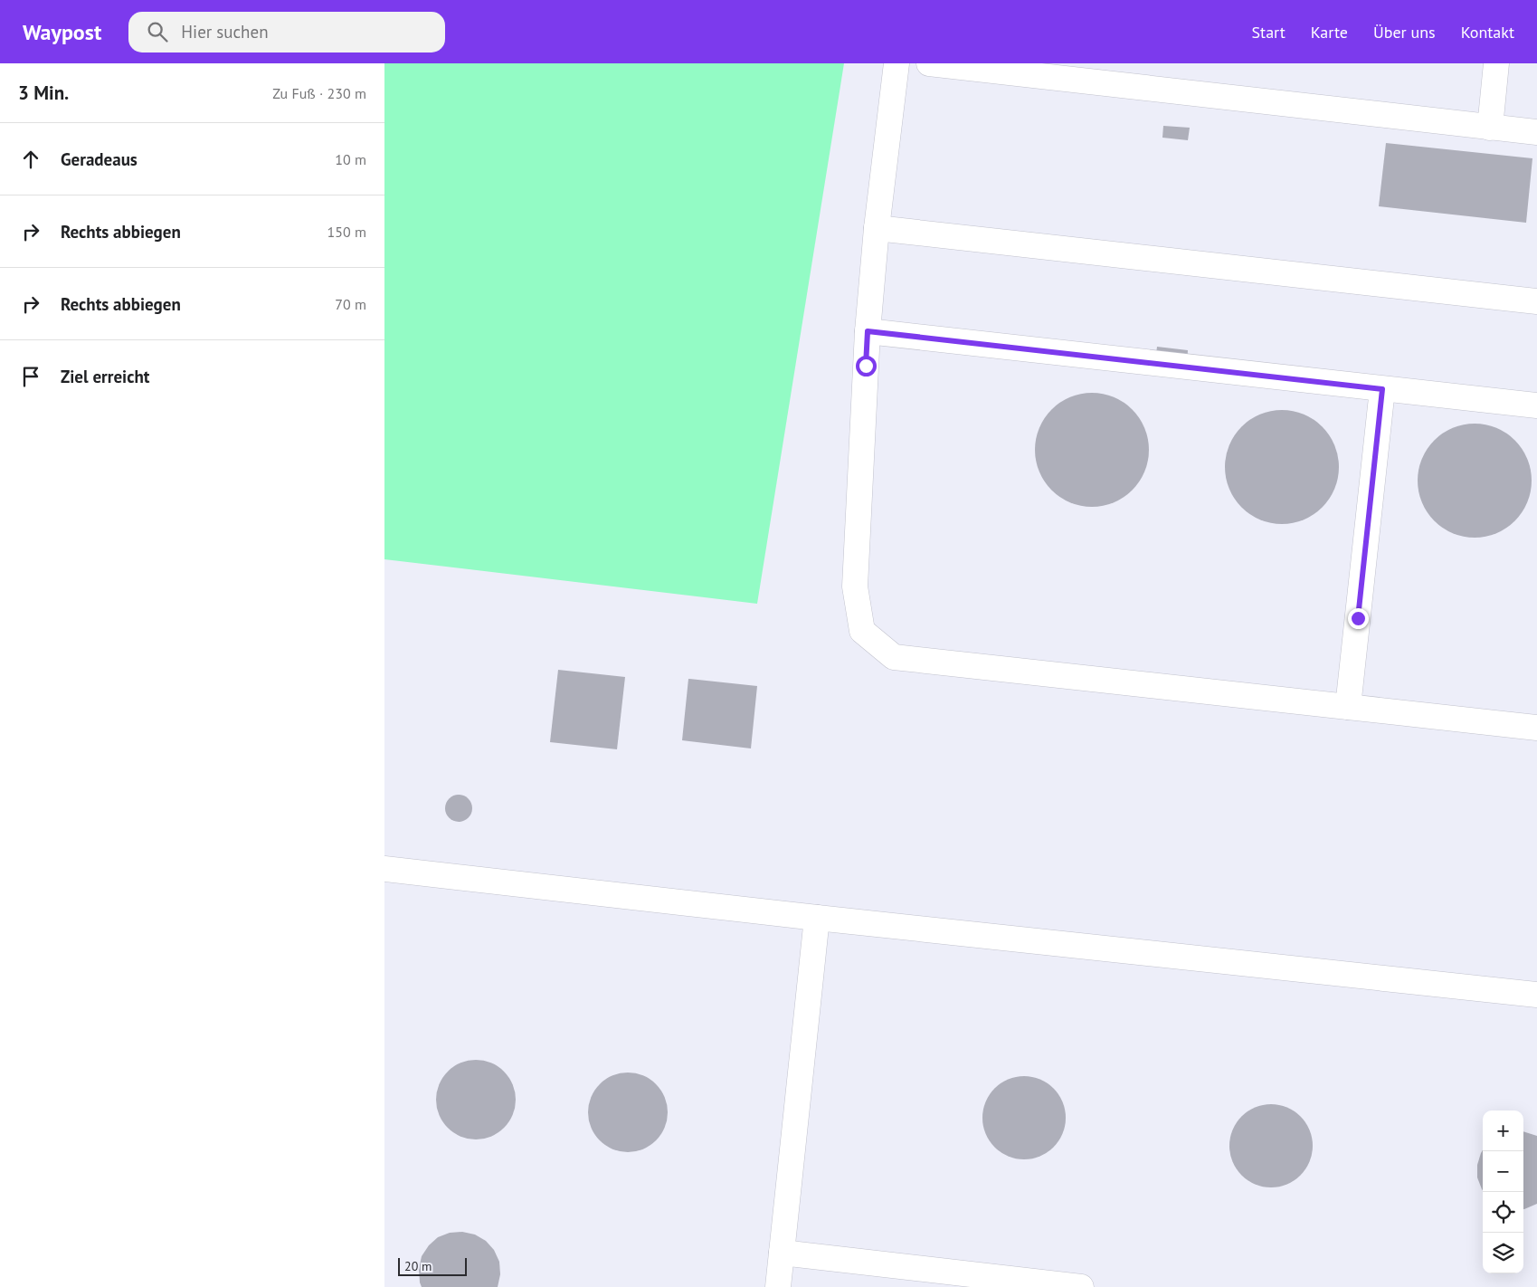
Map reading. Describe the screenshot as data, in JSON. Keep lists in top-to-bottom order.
{
  "scale_bar": "20 m",
  "page": {
    "header": "Waypost",
    "search": "Hier suchen",
    "nav": [
      "Start",
      "Karte",
      "Über uns",
      "Kontakt"
    ],
    "heading": ["3 Min.", "Zu Fuß · 230 m"],
    "list": [
      ["Geradeaus", "10 m"],
      ["Rechts abbiegen", "150 m"],
      ["Rechts abbiegen", "70 m"],
      "Ziel erreicht"
    ],
    "map_buttons": ["+", "−"],
    "scale": "20 m"
  }
}
